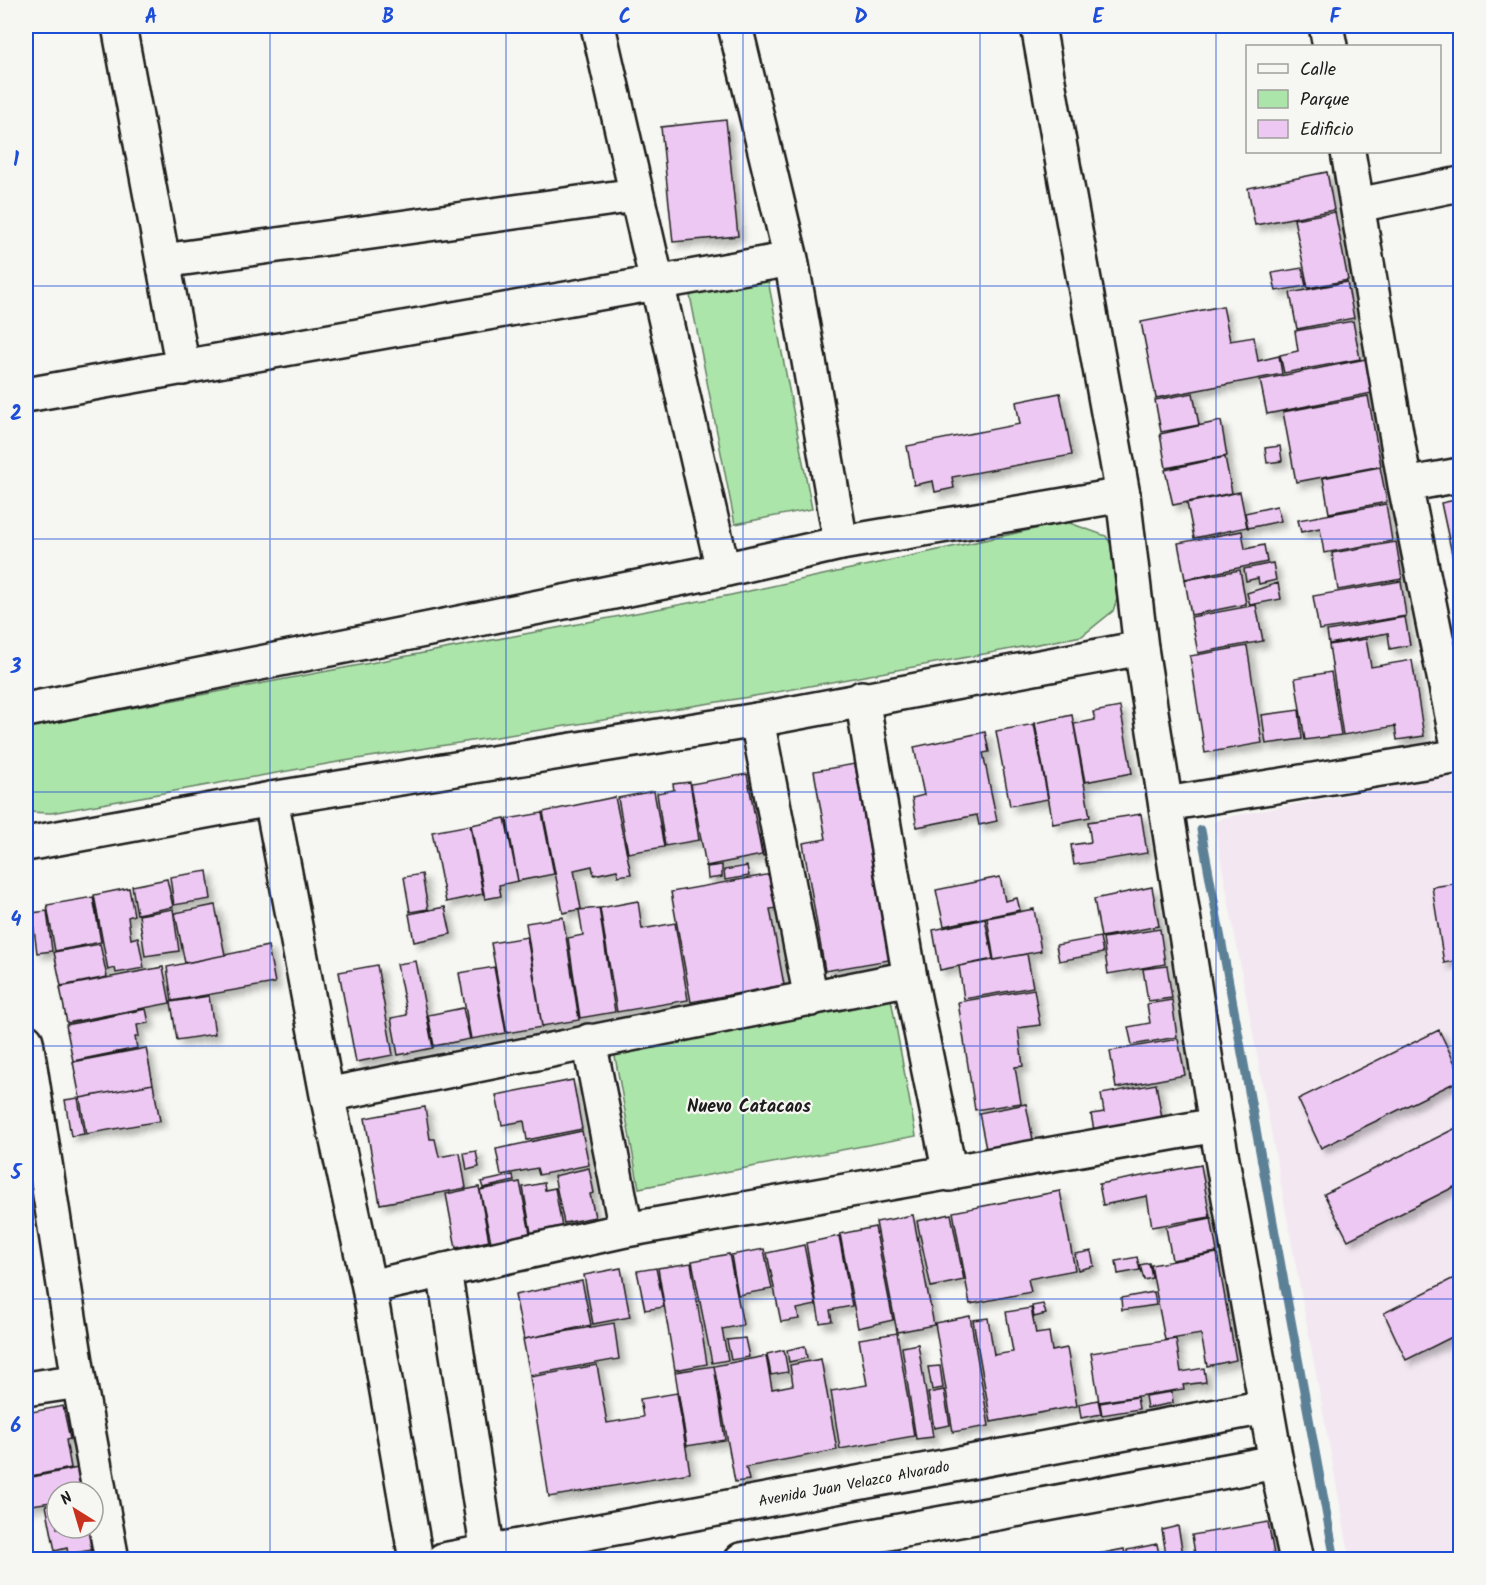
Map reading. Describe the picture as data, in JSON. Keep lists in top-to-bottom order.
{
  "streets": {
    "street": ["Avenida Juan Velazco Alvarado"]
  },
  "districts": ["Nuevo Catacaos"],
  "legend": ["Calle", "Parque", "Edificio"],
  "north": "top left",
  "grid": {
    "columns": [
      "A",
      "B",
      "C",
      "D",
      "E",
      "F"
    ],
    "rows": [
      "1",
      "2",
      "3",
      "4",
      "5",
      "6"
    ]
  }
}
